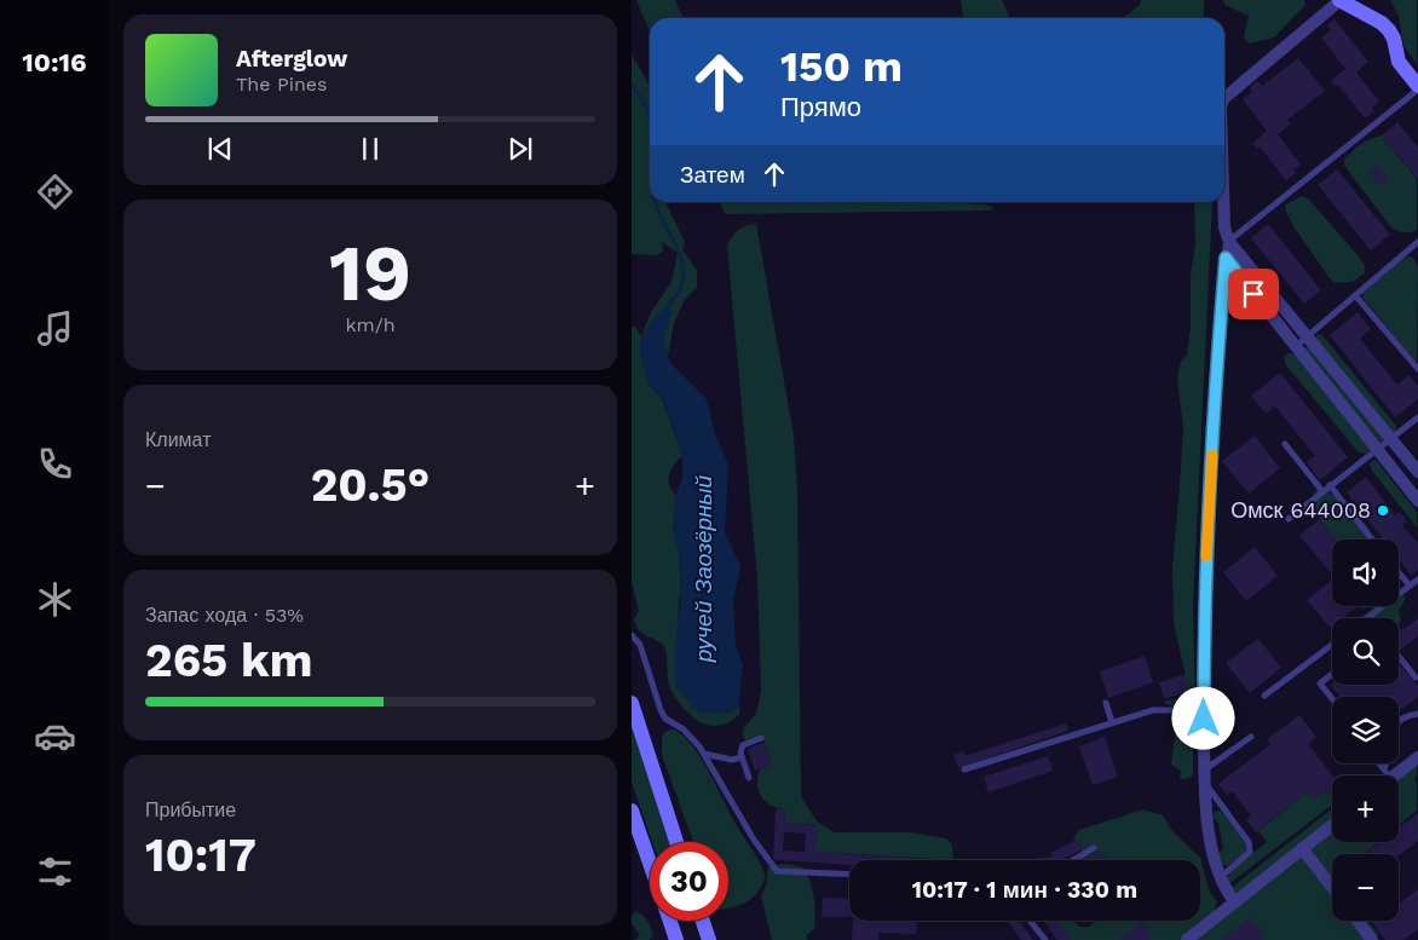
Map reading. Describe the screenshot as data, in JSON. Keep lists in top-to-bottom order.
{
  "water": ["ручей Заозёрный"],
  "places": ["Омск 644008"],
  "page": {
    "tabs": "10:16",
    "turn": ["150 m", "Прямо"],
    "song": ["Afterglow", "The Pines"],
    "then": "Затем",
    "tile": [
      ["19", "km/h"],
      "Климат",
      ["Запас хода · 53%", "265 km"],
      ["Прибытие", "10:17"]
    ],
    "heat": ["−", "20.5°", "+"],
    "map_buttons": ["+", "−"],
    "limit": "30",
    "trip": "10:17 · 1 мин · 330 m"
  }
}
